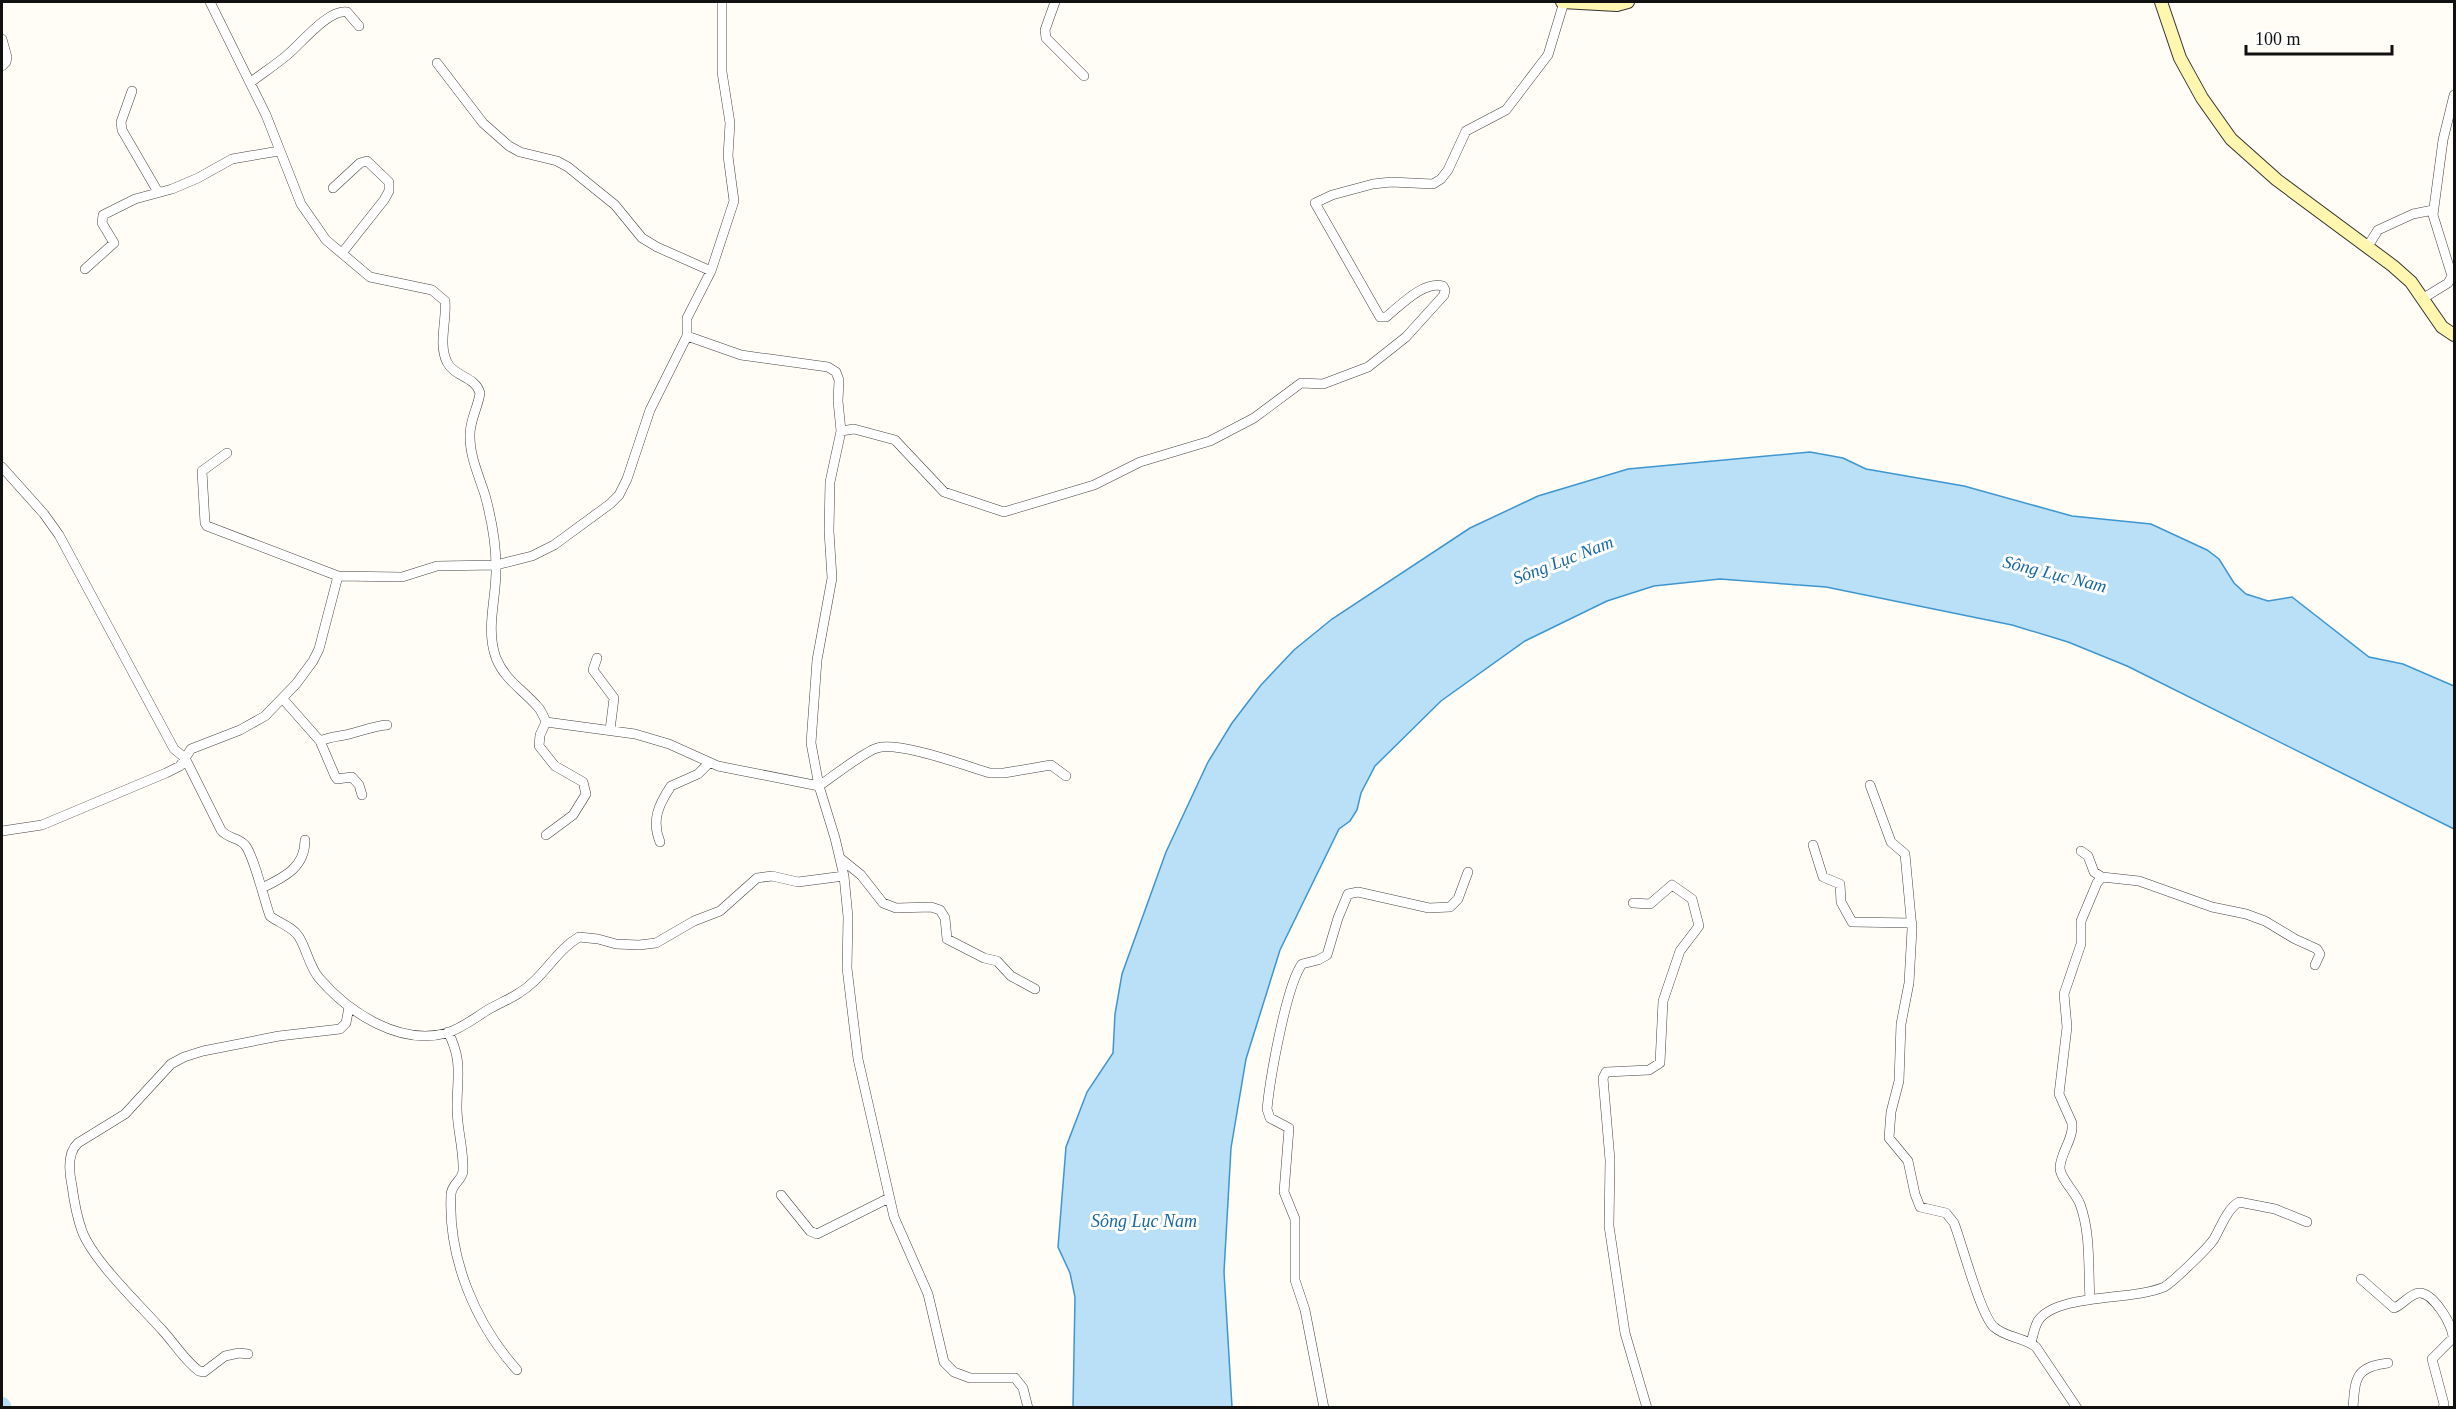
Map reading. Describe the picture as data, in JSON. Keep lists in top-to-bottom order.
{
  "water": ["Sông Lục Nam"],
  "scale_bar": "100 m"
}
